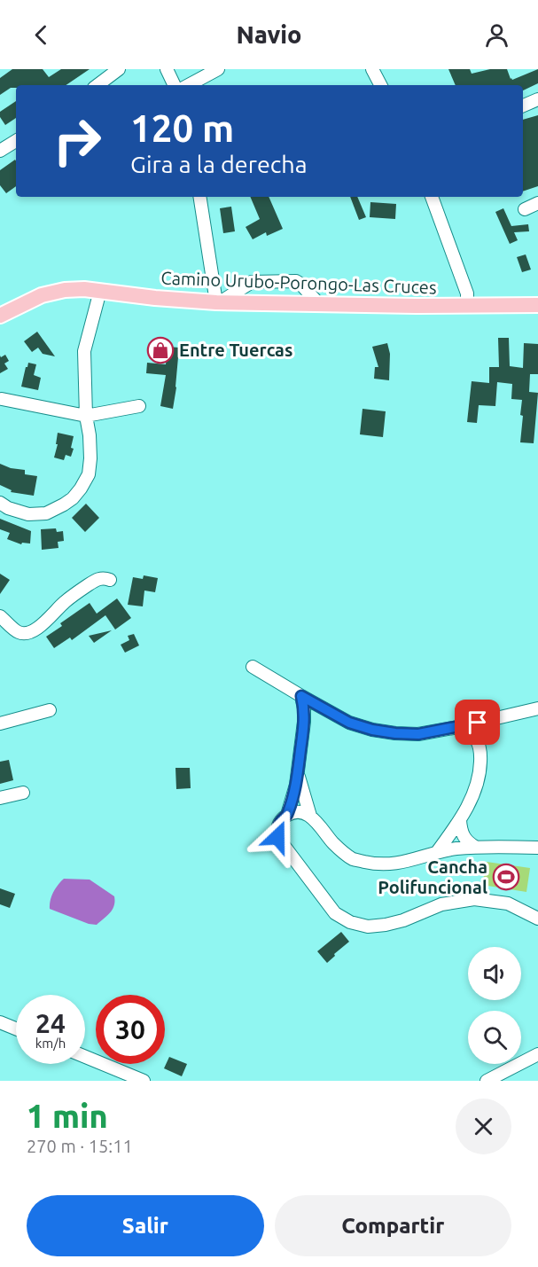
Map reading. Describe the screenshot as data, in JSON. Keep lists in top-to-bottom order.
{
  "streets": {
    "main road": ["Camino Urubo-Porongo-Las Cruces"]
  },
  "places": {
    "shop": ["Entre Tuercas"],
    "sports": ["Cancha Polifuncional"]
  },
  "page": {
    "header": "Navio",
    "turn": ["120 m", "Gira a la derecha"],
    "speed": "24 km/h",
    "limit": "30",
    "heading": ["1 min", "270 m · 15:11"],
    "buttons": ["Salir", "Compartir"]
  }
}
